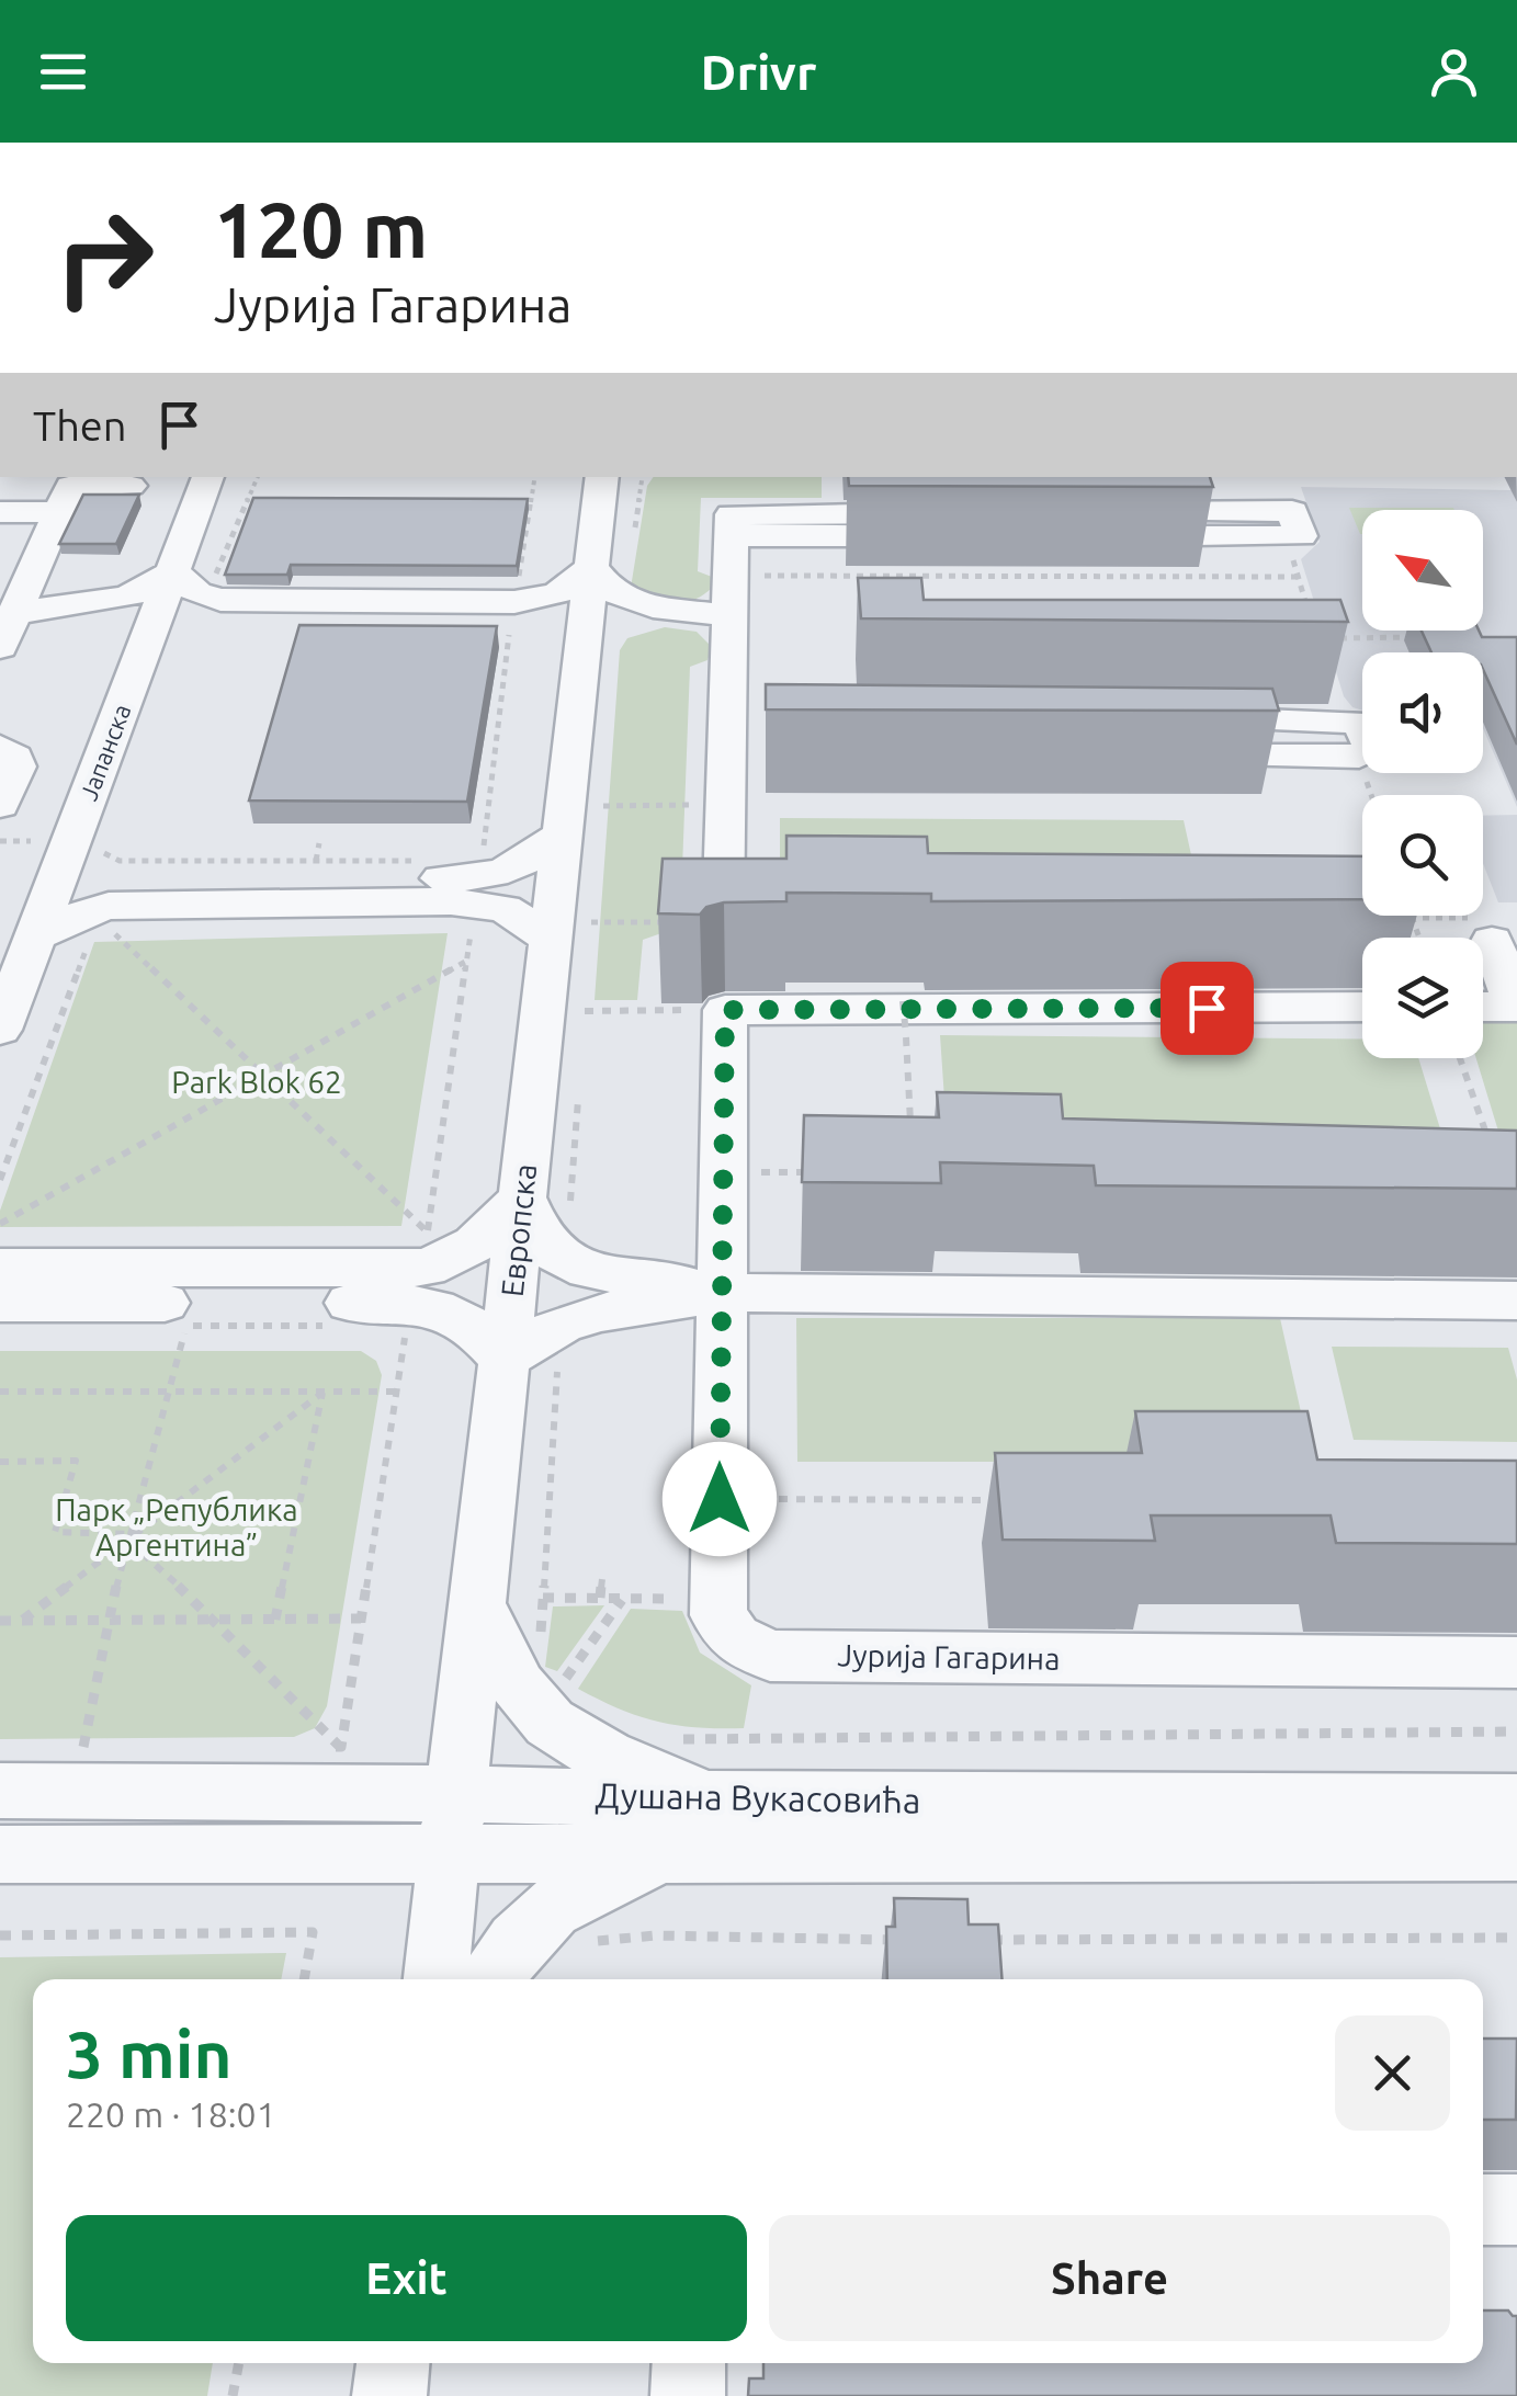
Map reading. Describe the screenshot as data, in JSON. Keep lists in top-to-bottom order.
{
  "streets": {
    "street": [
      "Јапанска",
      "Европска",
      "Јурија Гагарина",
      "Душана Вукасовића"
    ]
  },
  "crossings": [
    ["Европска", "Душана Вукасовића"]
  ],
  "parks": ["Park Blok 62", "Парк „Република Аргентина”"],
  "north": "top left",
  "page": {
    "header": "Drivr",
    "turn": ["120 m", "Јурија Гагарина"],
    "then": "Then",
    "heading": ["3 min", "220 m · 18:01"],
    "buttons": ["Exit", "Share"]
  }
}
